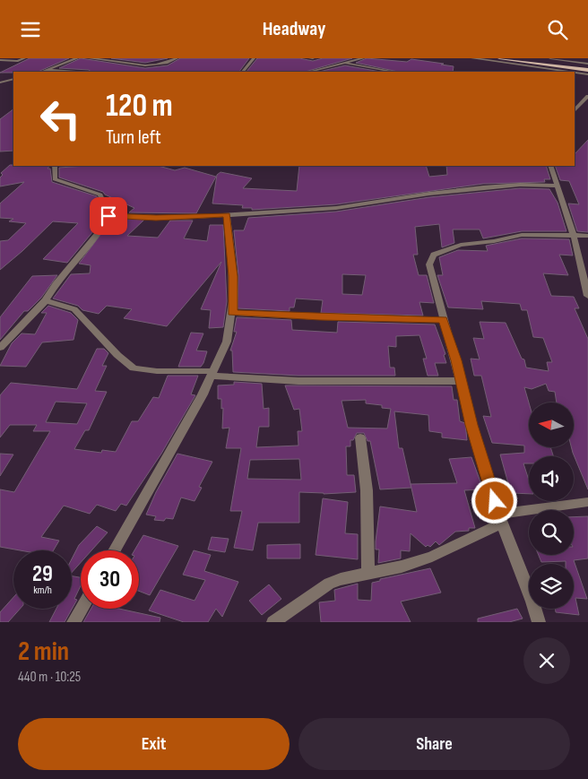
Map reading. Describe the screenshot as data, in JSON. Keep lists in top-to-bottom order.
{
  "north": "left",
  "page": {
    "header": "Headway",
    "turn": ["120 m", "Turn left"],
    "speed": "29 km/h",
    "limit": "30",
    "heading": ["2 min", "440 m · 10:25"],
    "buttons": ["Exit", "Share"]
  }
}
